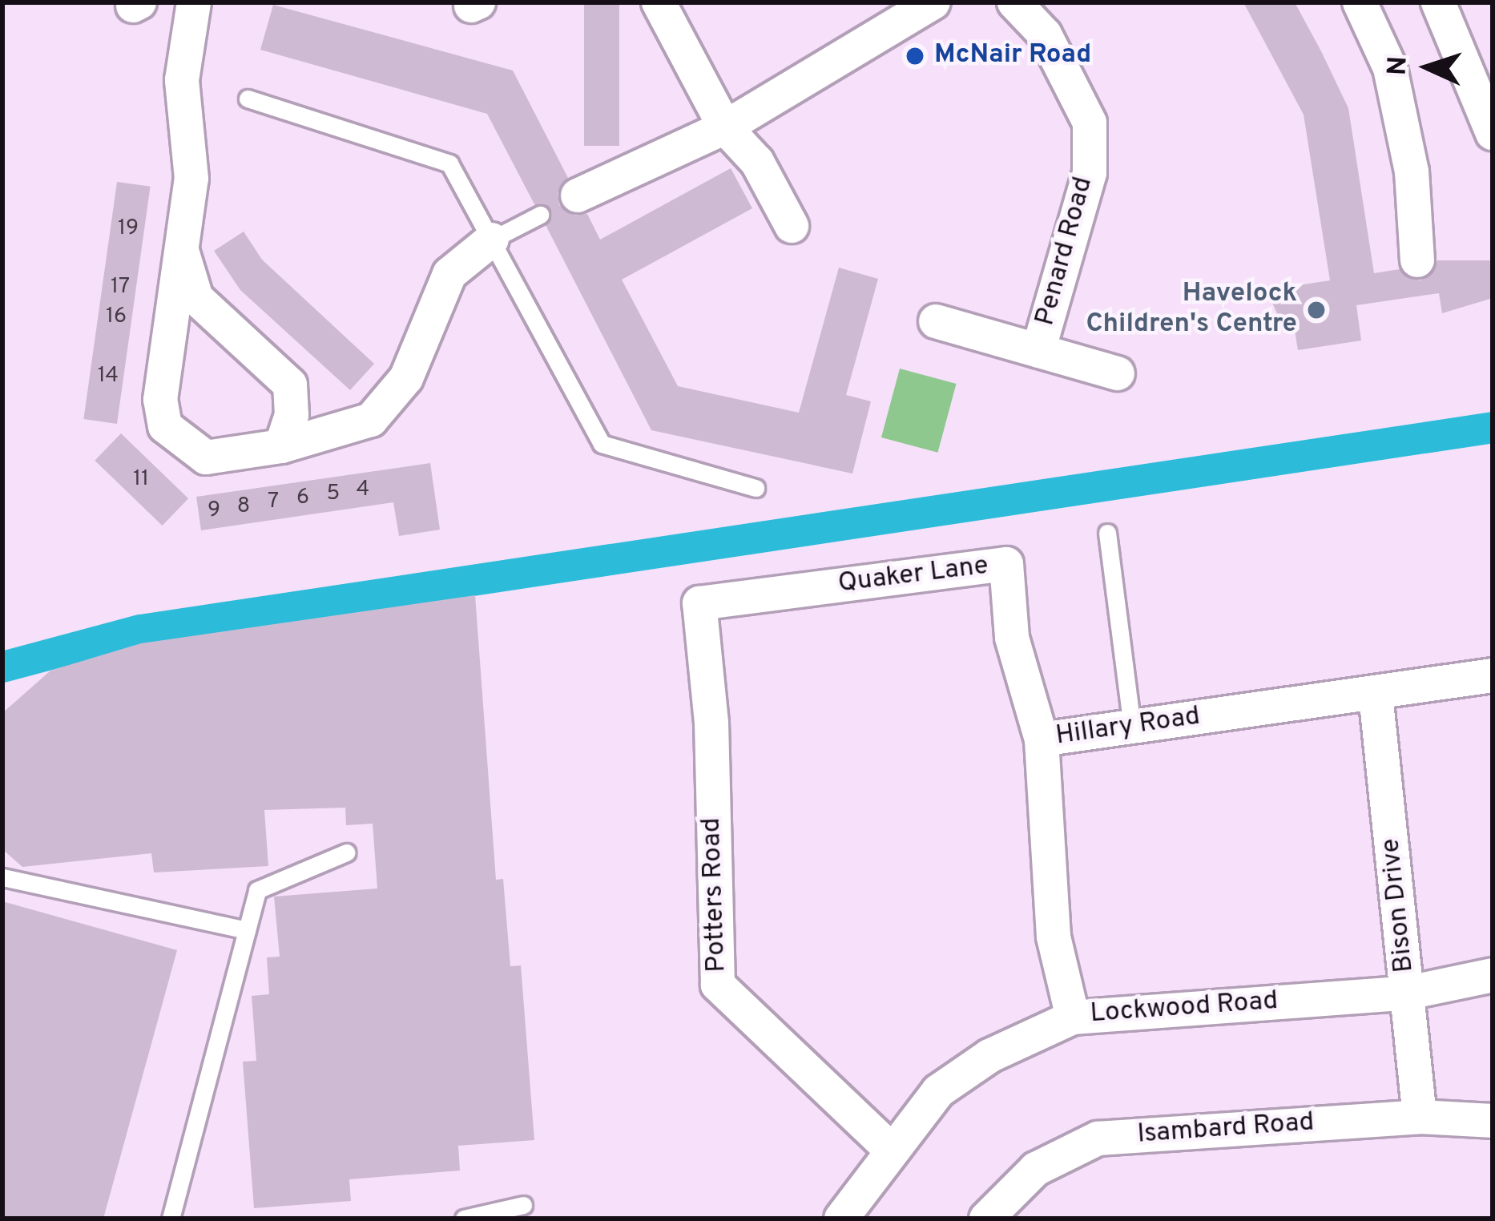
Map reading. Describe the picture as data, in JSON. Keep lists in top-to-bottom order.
{
  "streets": {
    "street": [
      "Penard Road",
      "Quaker Lane",
      "Hillary Road",
      "Potters Road",
      "Bison Drive",
      "Lockwood Road",
      "Isambard Road"
    ]
  },
  "crossings": [
    ["Quaker Lane", "Hillary Road"],
    ["Quaker Lane", "Potters Road"],
    ["Hillary Road", "Bison Drive"],
    ["Hillary Road", "Lockwood Road"],
    ["Potters Road", "Lockwood Road"],
    ["Bison Drive", "Lockwood Road"],
    ["Bison Drive", "Isambard Road"]
  ],
  "places": ["McNair Road", "Havelock Children's Centre"],
  "house_numbers": [
    "19",
    "17",
    "16",
    "14",
    "11",
    "4",
    "5",
    "6",
    "7",
    "8",
    "9"
  ],
  "north": "left"
}
